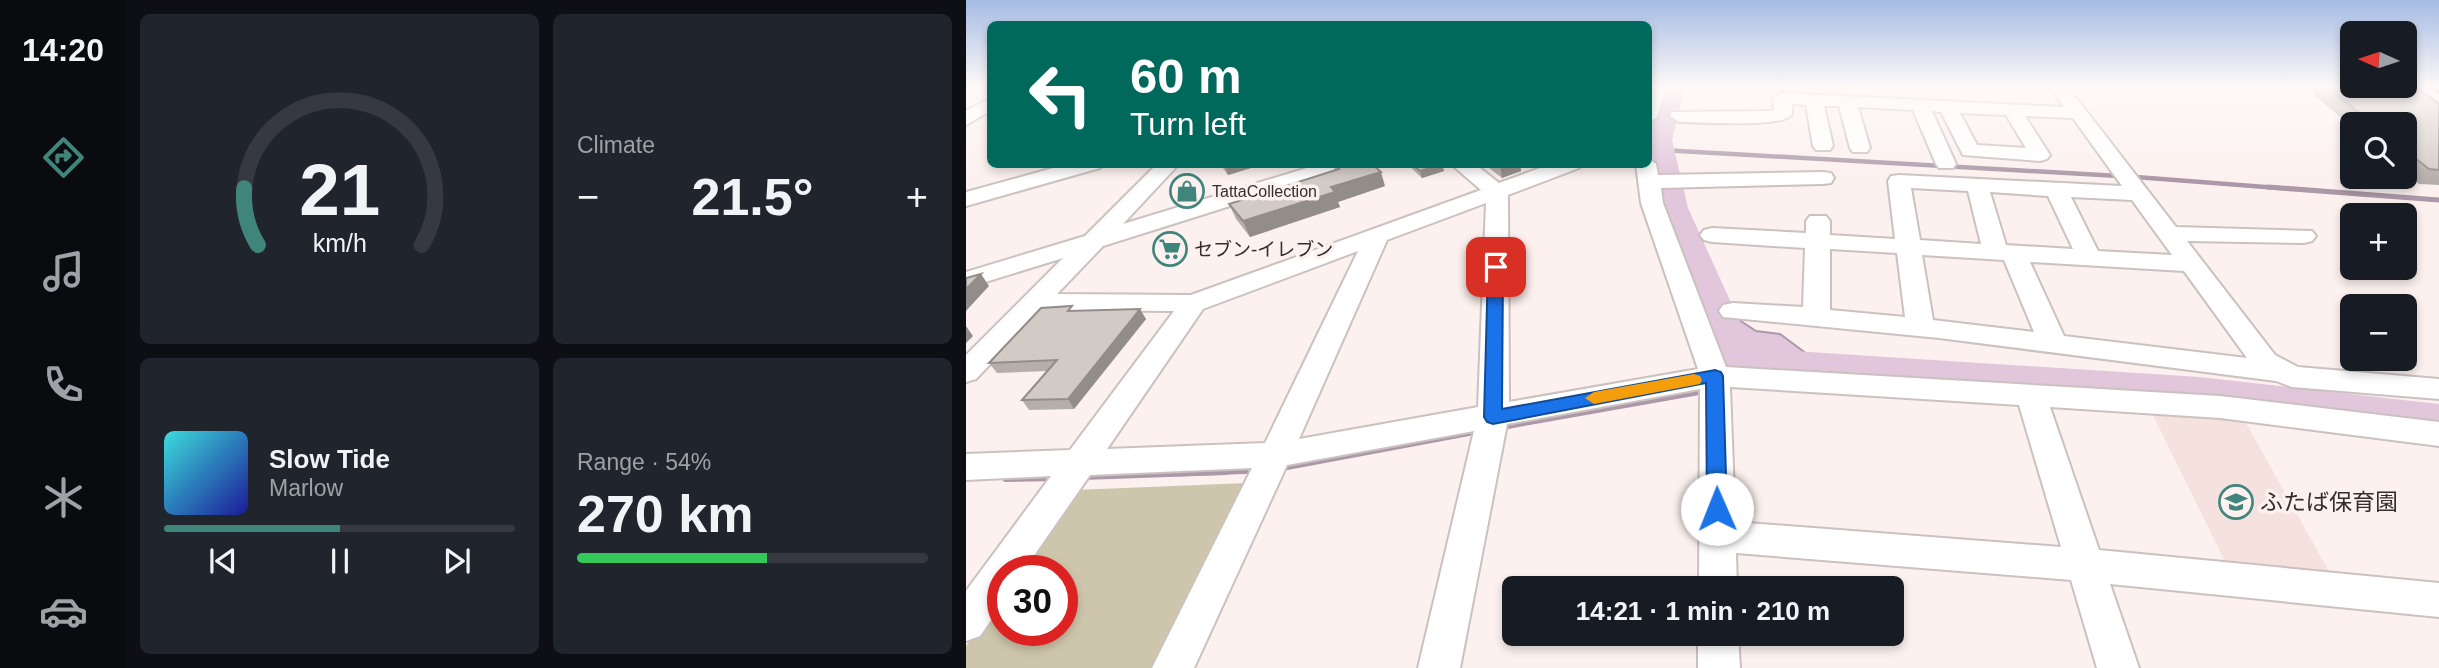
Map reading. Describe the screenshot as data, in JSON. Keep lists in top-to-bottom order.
{
  "places": {
    "shop": ["TattaCollection"],
    "supermarket": ["セブン-イレブン"],
    "school or university": ["ふたば保育園"]
  },
  "north": "left",
  "page": {
    "tabs": "14:20",
    "tile": [
      "Climate",
      ["Range · 54%", "270 km"]
    ],
    "map_buttons": ["+", "−"],
    "turn": ["60 m", "Turn left"],
    "heat": ["−", "21.5°", "+"],
    "song": ["Slow Tide", "Marlow"],
    "limit": "30",
    "trip": "14:21 · 1 min · 210 m",
    "gauge": ["21", "km/h"]
  }
}
